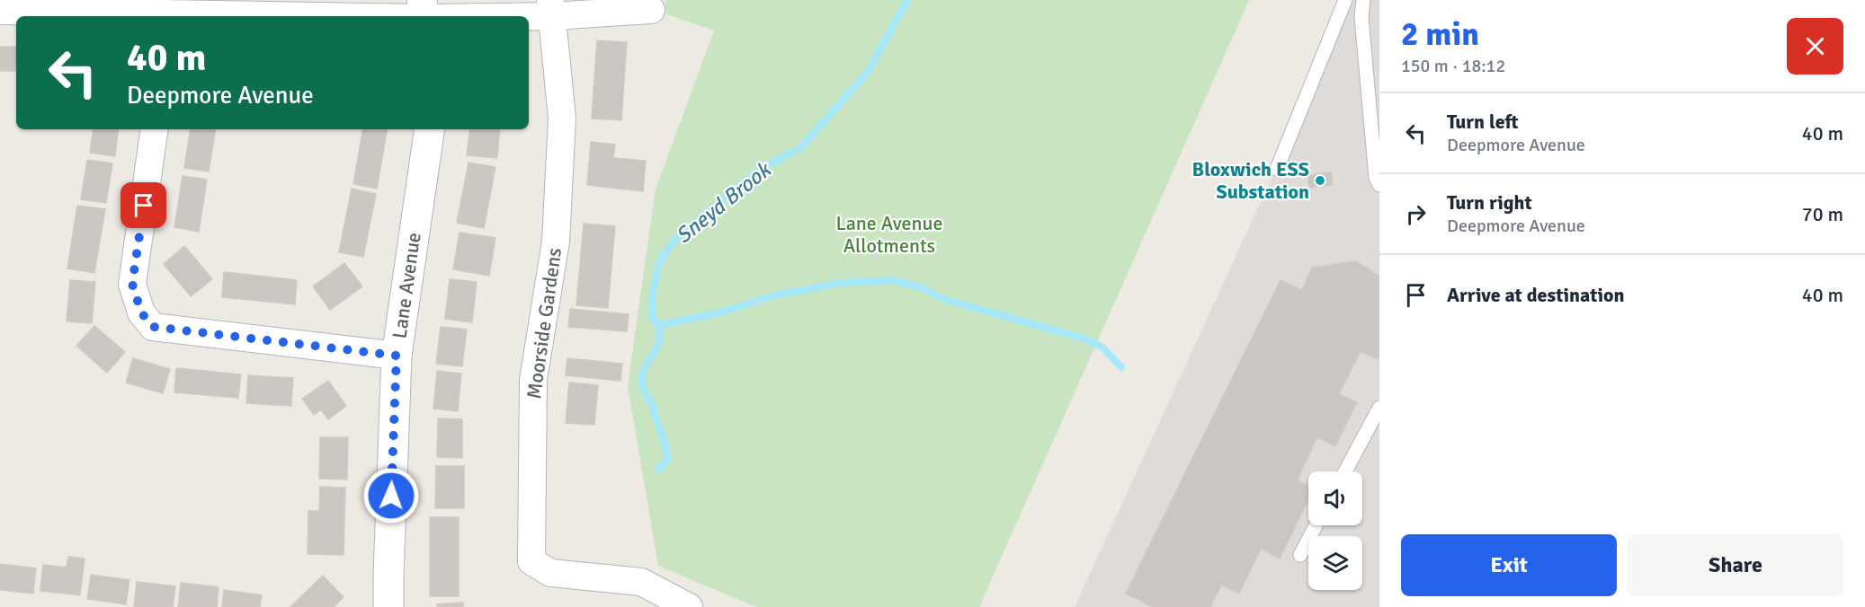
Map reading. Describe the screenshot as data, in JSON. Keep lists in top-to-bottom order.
{
  "streets": {
    "street": ["Lane Avenue", "Moorside Gardens"]
  },
  "water": ["Sneyd Brook"],
  "parks": ["Lane Avenue Allotments"],
  "places": ["Bloxwich ESS Substation"],
  "page": {
    "heading": ["2 min", "150 m · 18:12"],
    "turn": ["40 m", "Deepmore Avenue"],
    "list": [
      {
        "name": "Turn left",
        "note": "Deepmore Avenue",
        "value": "40 m"
      },
      {
        "name": "Turn right",
        "note": "Deepmore Avenue",
        "value": "70 m"
      },
      {
        "name": "Arrive at destination",
        "value": "40 m"
      }
    ],
    "buttons": ["Exit", "Share"]
  }
}
